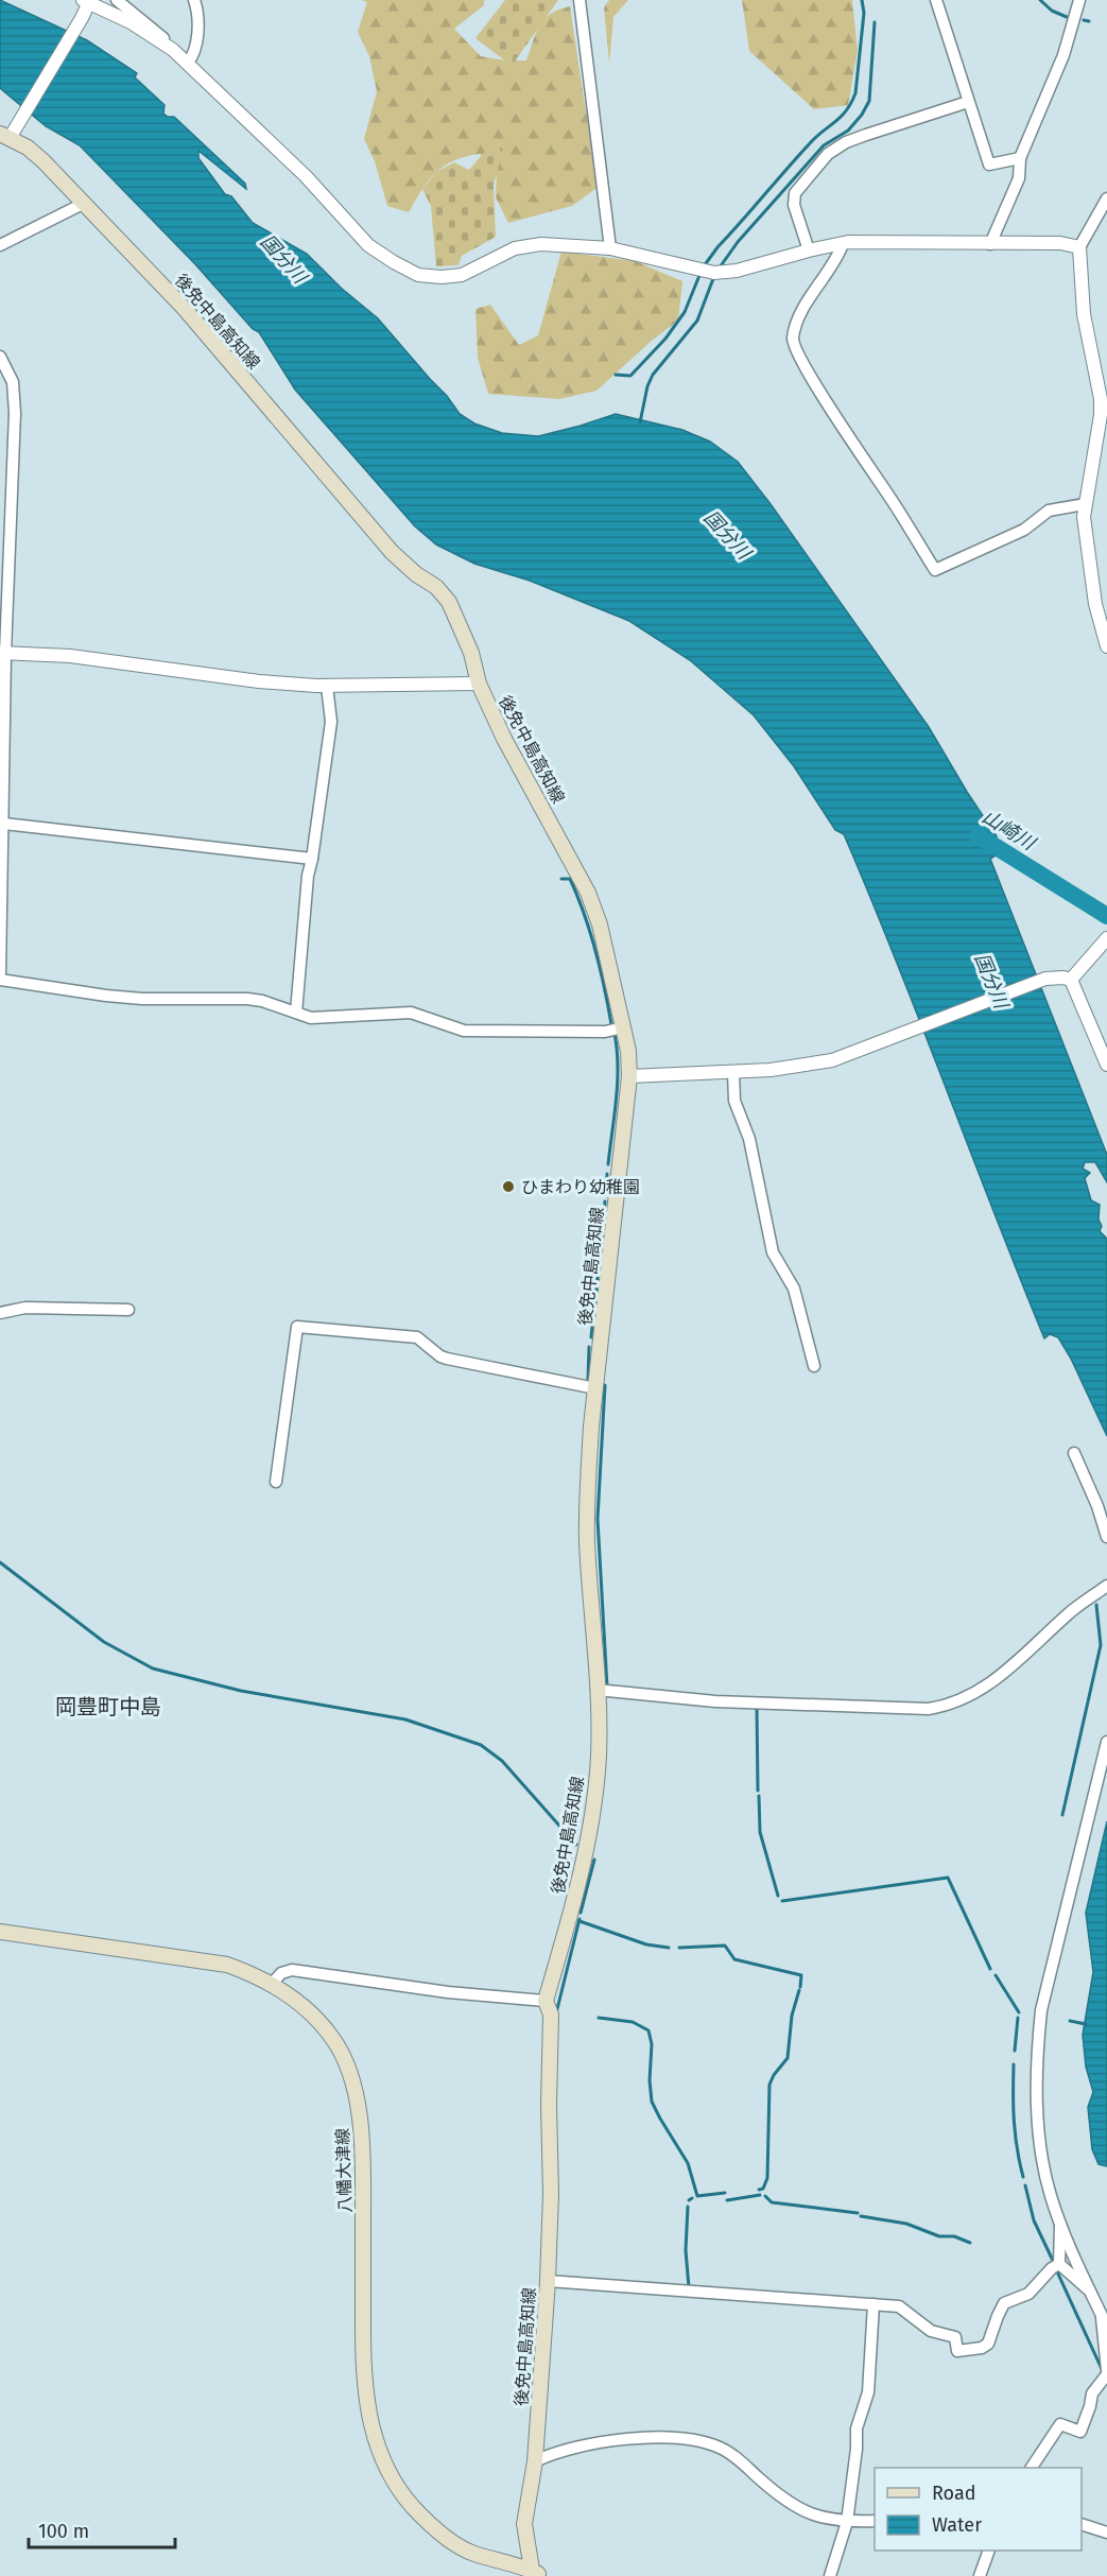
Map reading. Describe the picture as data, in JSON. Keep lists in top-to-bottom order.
{
  "streets": {
    "main road": ["後免中島高知線", "八幡大津線"]
  },
  "crossings": [
    ["後免中島高知線", "八幡大津線"]
  ],
  "districts": ["岡豊町中島"],
  "water": ["国分川", "山崎川"],
  "places": ["ひまわり幼稚園"],
  "legend": ["Road", "Water"],
  "scale_bar": "100 m"
}
